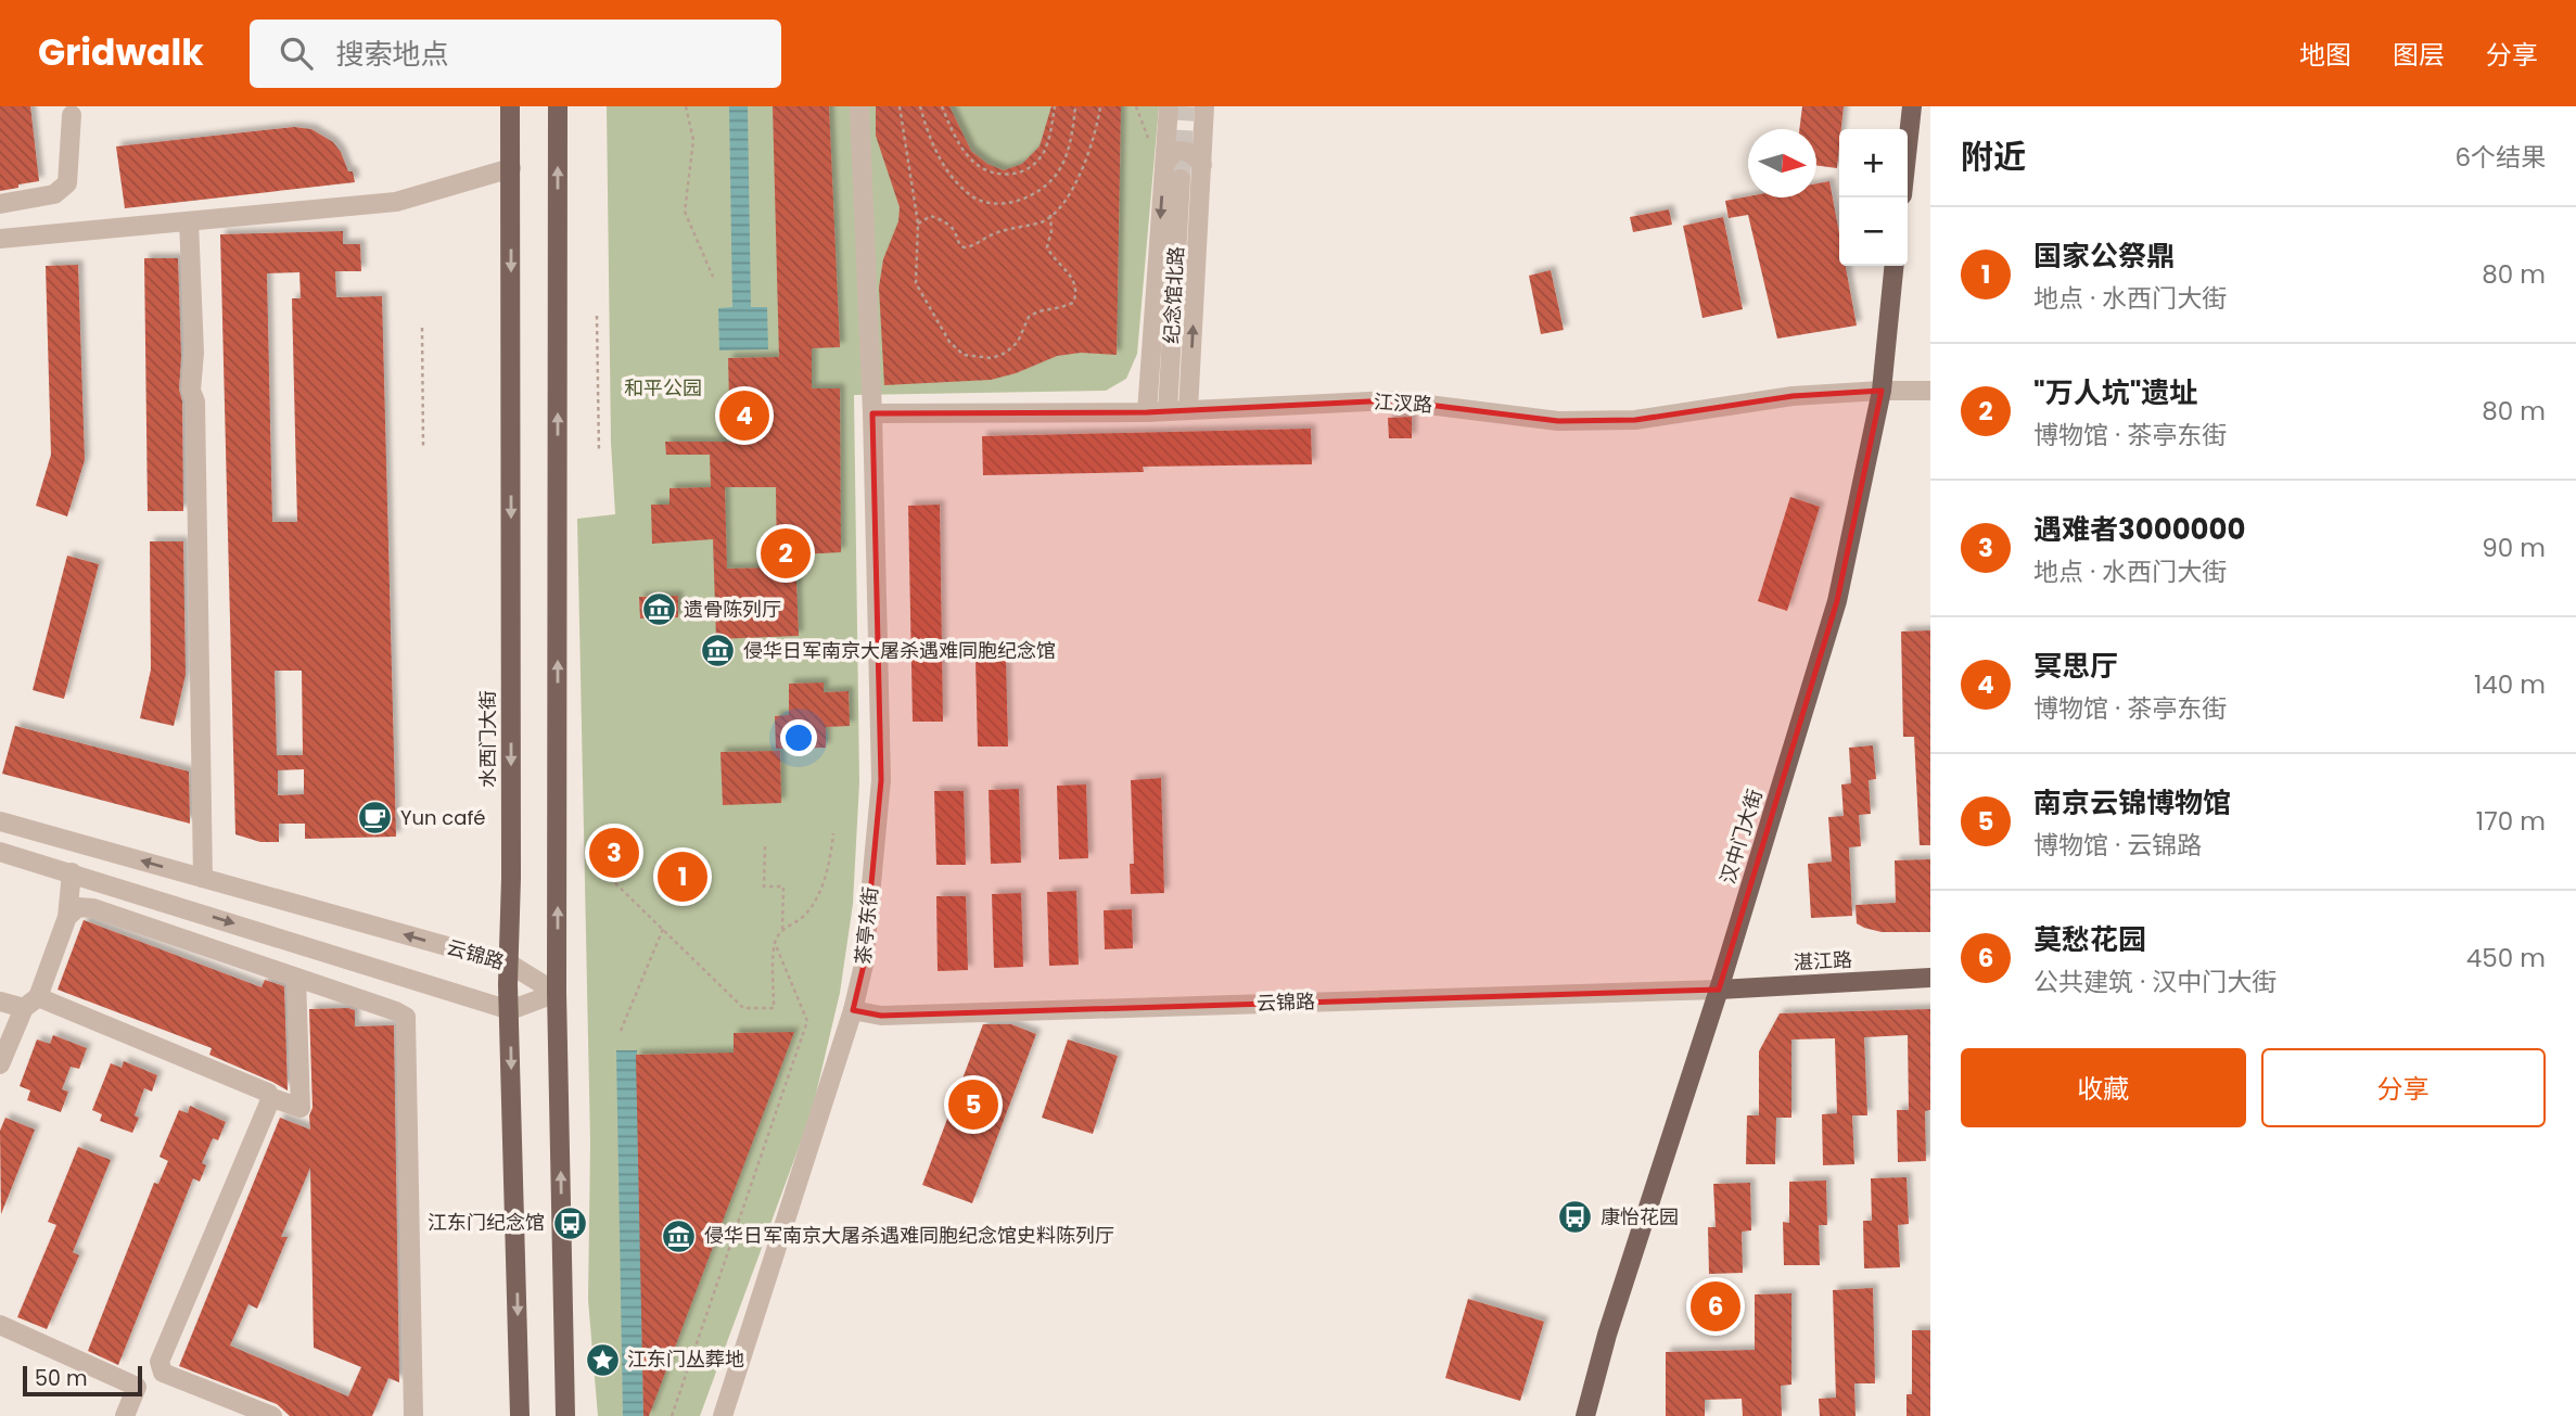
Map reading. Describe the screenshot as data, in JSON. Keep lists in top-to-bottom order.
{
  "streets": {
    "main road": ["水西门大街", "汉中门大街", "湛江路"],
    "street": [
      "纪念馆北路",
      "江汊路",
      "茶亭东街",
      "云锦路"
    ]
  },
  "crossings": [
    ["纪念馆北路", "江汊路"],
    ["江汊路", "汉中门大街"],
    ["江汊路", "茶亭东街"],
    ["水西门大街", "云锦路"],
    ["汉中门大街", "云锦路"],
    ["汉中门大街", "湛江路"],
    ["茶亭东街", "云锦路"],
    ["云锦路", "湛江路"]
  ],
  "parks": ["和平公园"],
  "places": {
    "museum": ["遗骨陈列厅", "侵华日军南京大屠杀遇难同胞纪念馆", "侵华日军南京大屠杀遇难同胞纪念馆史料陈列厅"],
    "cafe": ["Yun café"],
    "bus stop": ["康怡花园", "江东门纪念馆"],
    "place": ["江东门丛葬地"]
  },
  "scale_bar": "50 m",
  "north": "right",
  "page": {
    "header": "Gridwalk",
    "search": "搜索地点",
    "nav": ["地图", "图层", "分享"],
    "heading": ["附近", "6个结果"],
    "map_buttons": ["+", "−"],
    "list": [
      {
        "mark": "1",
        "name": "国家公祭鼎",
        "note": "地点 · 水西门大街",
        "value": "80 m"
      },
      {
        "mark": "2",
        "name": "\"万人坑\"遗址",
        "note": "博物馆 · 茶亭东街",
        "value": "80 m"
      },
      {
        "mark": "3",
        "name": "遇难者3000000",
        "note": "地点 · 水西门大街",
        "value": "90 m"
      },
      {
        "mark": "4",
        "name": "冥思厅",
        "note": "博物馆 · 茶亭东街",
        "value": "140 m"
      },
      {
        "mark": "5",
        "name": "南京云锦博物馆",
        "note": "博物馆 · 云锦路",
        "value": "170 m"
      },
      {
        "mark": "6",
        "name": "莫愁花园",
        "note": "公共建筑 · 汉中门大街",
        "value": "450 m"
      }
    ],
    "pins": [
      "4",
      "2",
      "3",
      "1",
      "5",
      "6"
    ],
    "buttons": ["收藏", "分享"],
    "scale": "50 m"
  }
}
